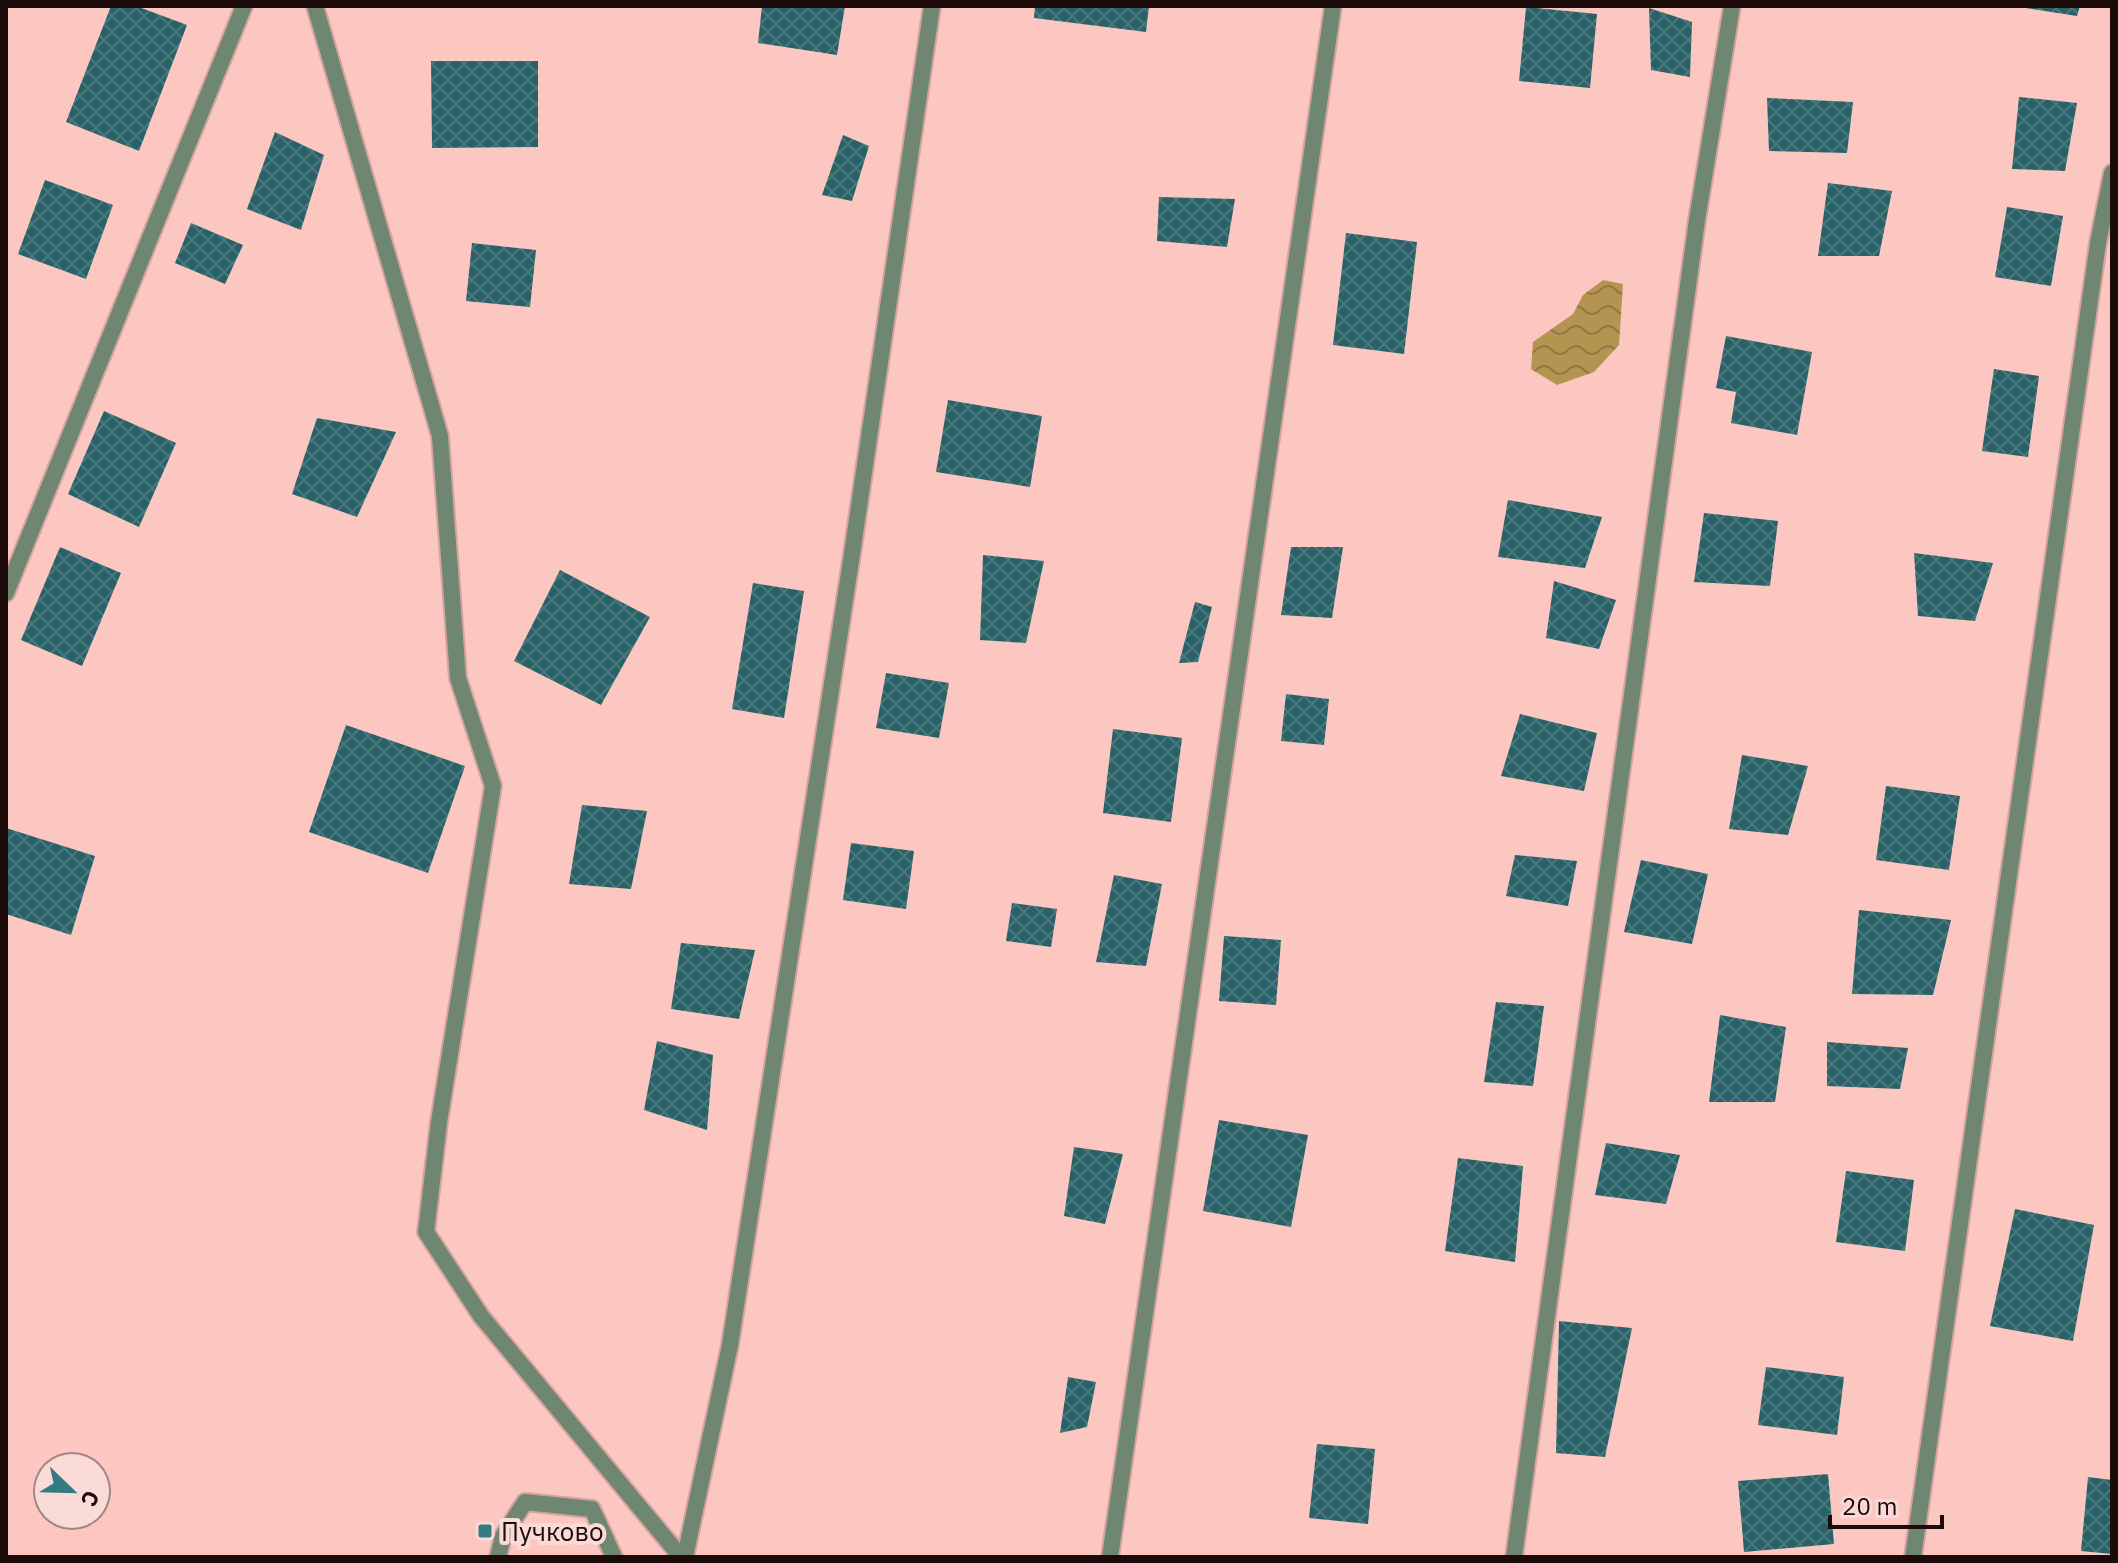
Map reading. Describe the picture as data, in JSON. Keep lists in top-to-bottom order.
{
  "places": {
    "transit": ["Пучково"]
  },
  "scale_bar": "20 m",
  "north": "bottom right"
}
